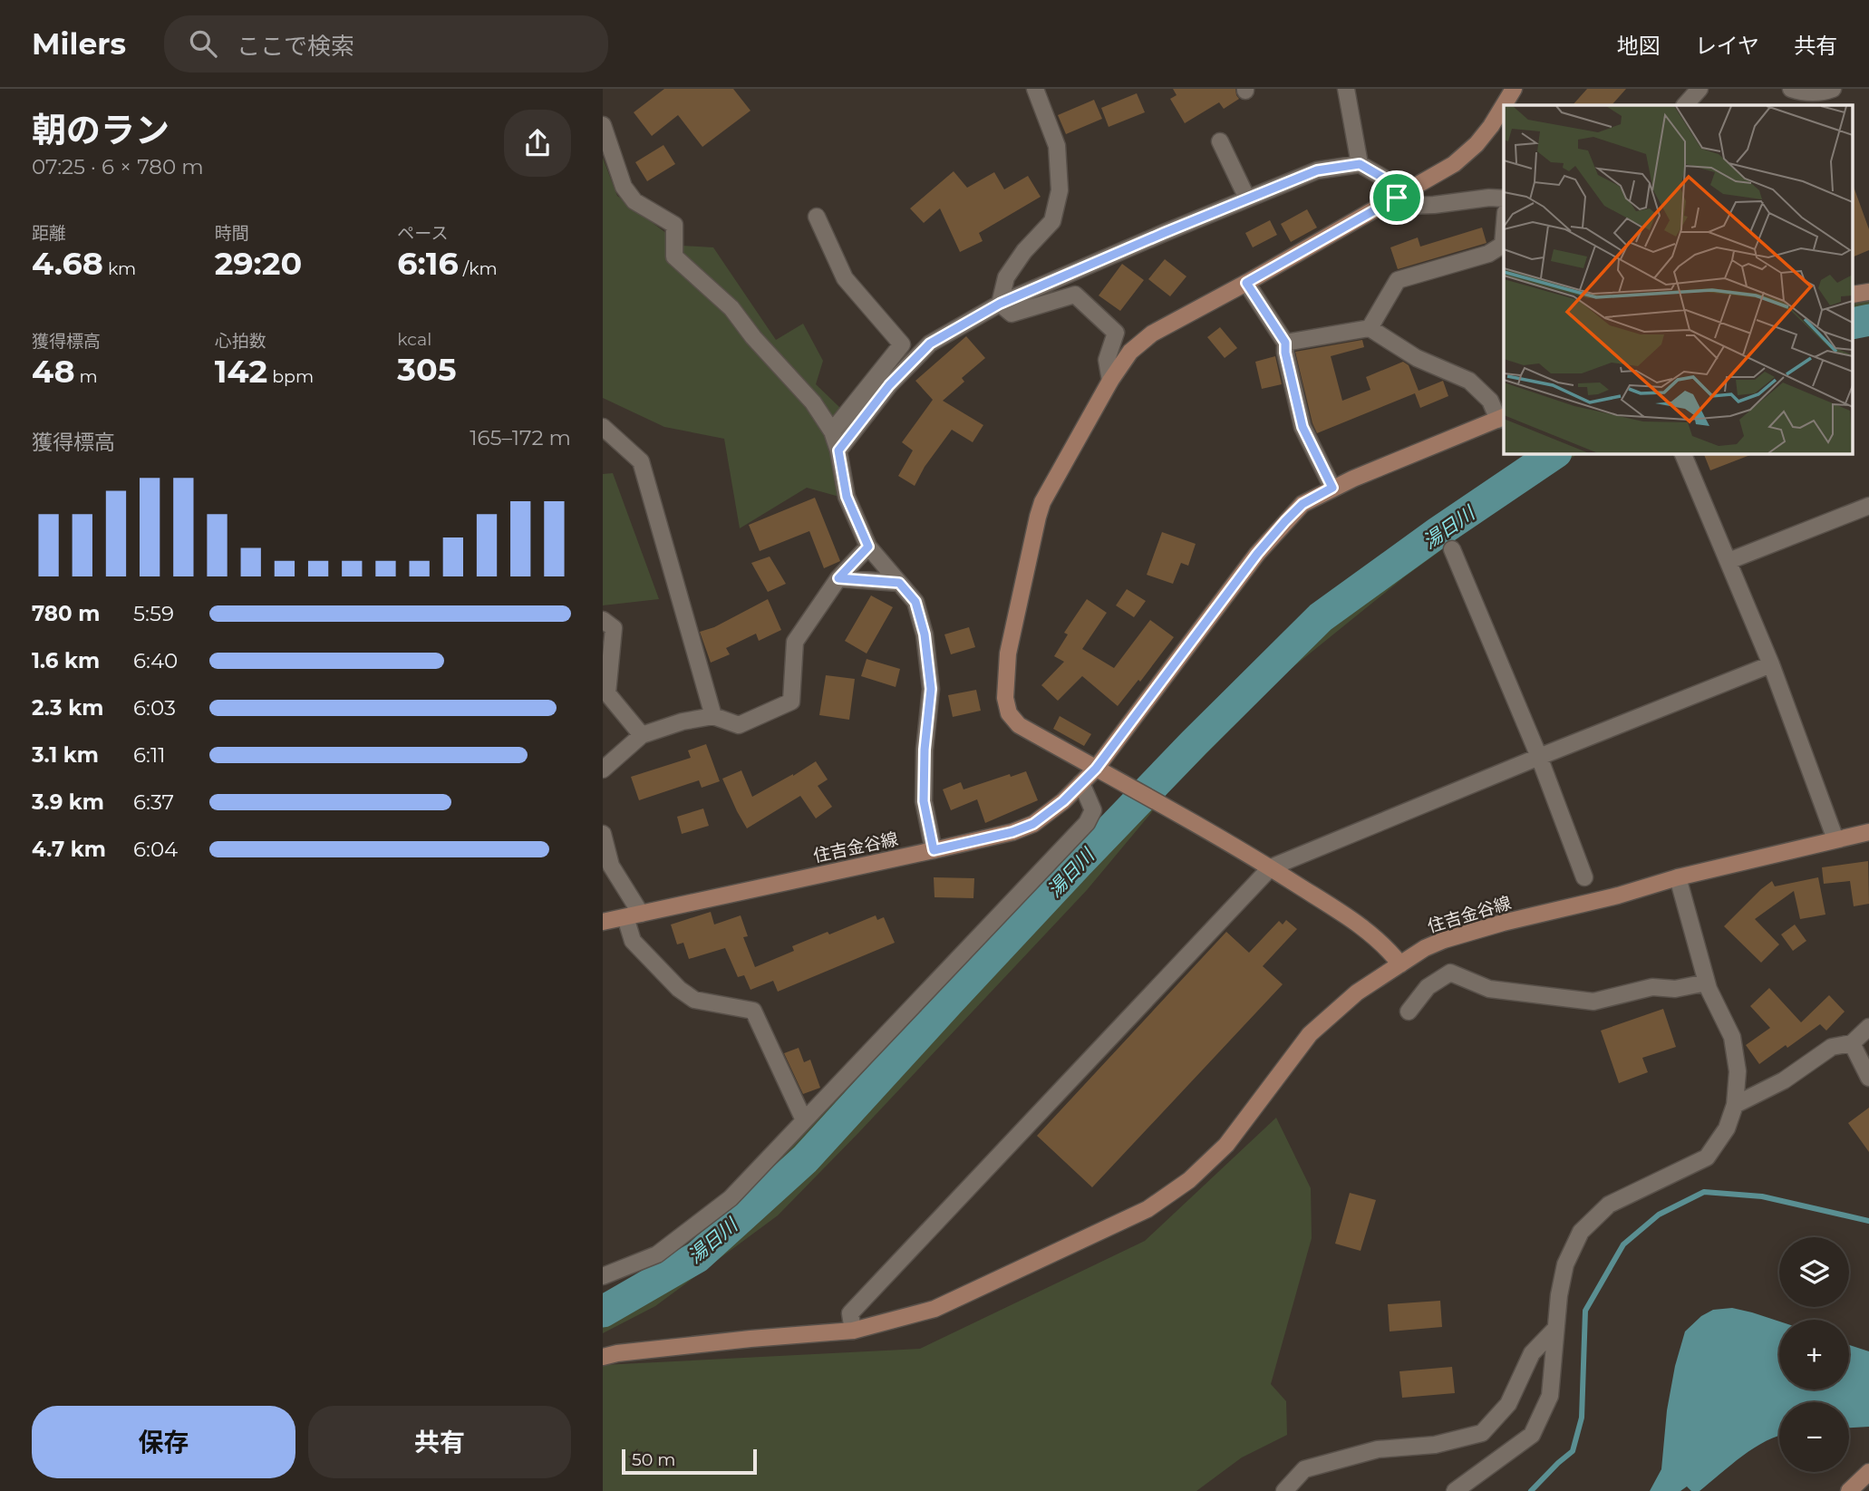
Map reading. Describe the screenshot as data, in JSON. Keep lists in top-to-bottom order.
{
  "streets": {
    "main road": ["住吉金谷線"]
  },
  "water": ["湯日川"],
  "scale_bar": "50 m",
  "page": {
    "header": "Milers",
    "search": "ここで検索",
    "nav": ["地図", "レイヤ", "共有"],
    "heading": ["朝のラン", "07:25 · 6 × 780 m"],
    "stats": [
      ["距離", "4.68 km"],
      ["時間", "29:20"],
      ["ペース", "6:16 /km"],
      ["獲得標高", "48 m"],
      ["心拍数", "142 bpm"],
      ["kcal", "305"]
    ],
    "chart": ["獲得標高", "165–172 m"],
    "list": [
      {
        "name": "780 m",
        "note": "5:59"
      },
      {
        "name": "1.6 km",
        "note": "6:40"
      },
      {
        "name": "2.3 km",
        "note": "6:03"
      },
      {
        "name": "3.1 km",
        "note": "6:11"
      },
      {
        "name": "3.9 km",
        "note": "6:37"
      },
      {
        "name": "4.7 km",
        "note": "6:04"
      }
    ],
    "map_buttons": ["+", "−"],
    "buttons": ["保存", "共有"],
    "scale": "50 m"
  }
}
